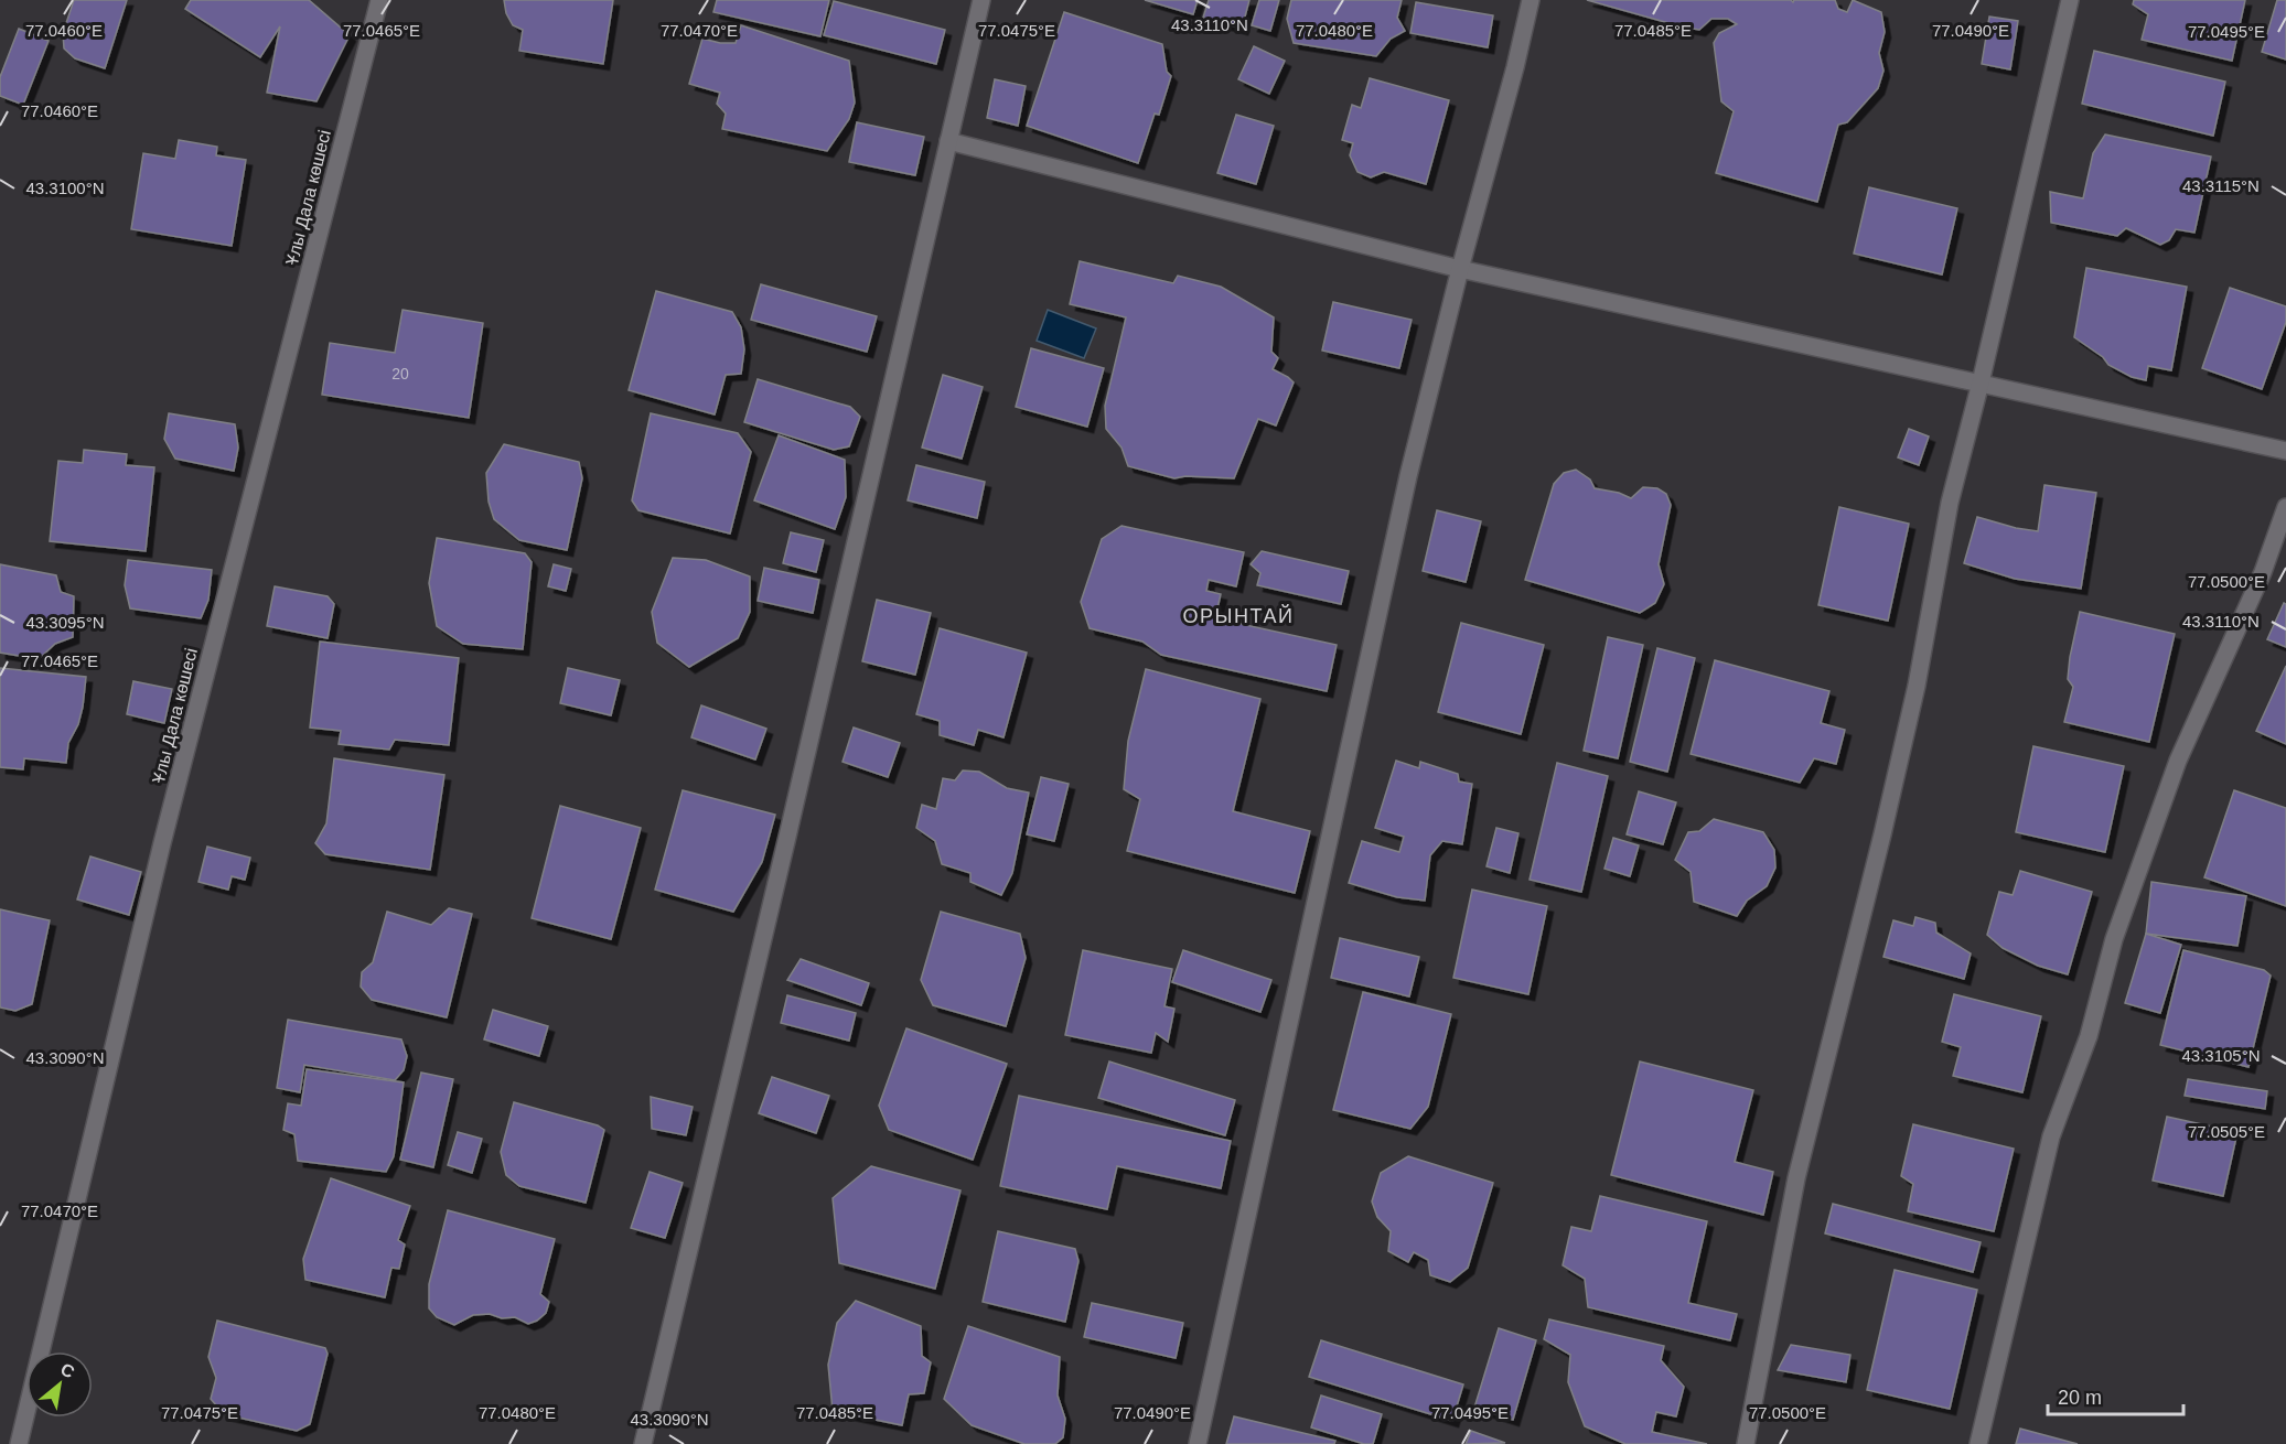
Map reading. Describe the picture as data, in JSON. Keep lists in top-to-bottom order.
{
  "streets": {
    "street": ["Ұлы Дала көшесі"]
  },
  "districts": ["ОРЫНТАЙ"],
  "house_numbers": ["20"],
  "scale_bar": "20 m",
  "north": "top right",
  "coordinates": [
    "43.3110°N",
    "77.0460°E",
    "77.0465°E",
    "77.0470°E",
    "77.0475°E",
    "77.0480°E",
    "77.0485°E",
    "77.0490°E",
    "77.0495°E",
    "43.3115°N",
    "43.3100°N",
    "77.0500°E",
    "43.3095°N",
    "43.3105°N",
    "43.3090°N",
    "77.0505°E"
  ]
}
